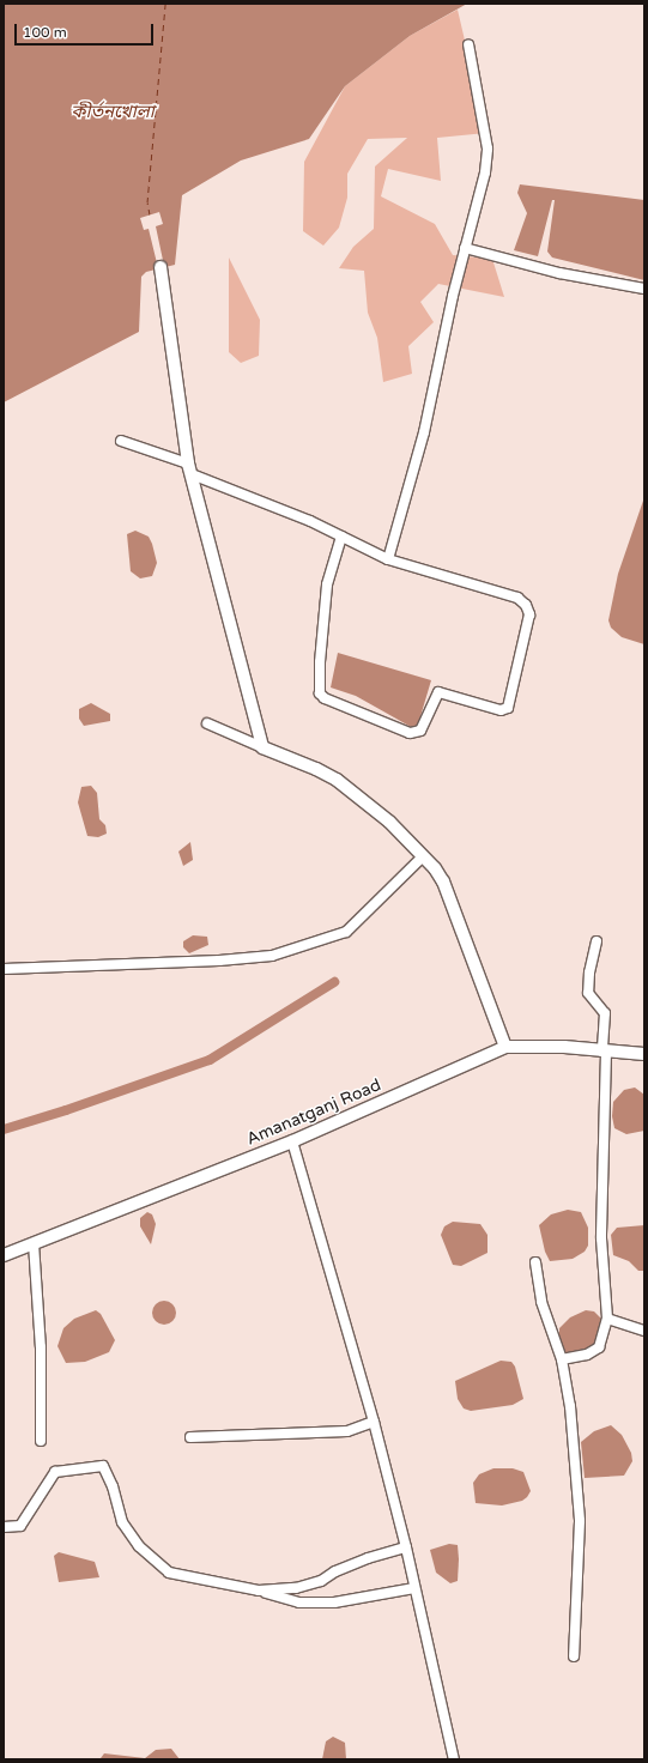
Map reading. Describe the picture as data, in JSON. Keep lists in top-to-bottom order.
{
  "streets": {
    "main road": ["Amanatganj Road"]
  },
  "water": ["কীর্তনখোলা"],
  "scale_bar": "100 m"
}
